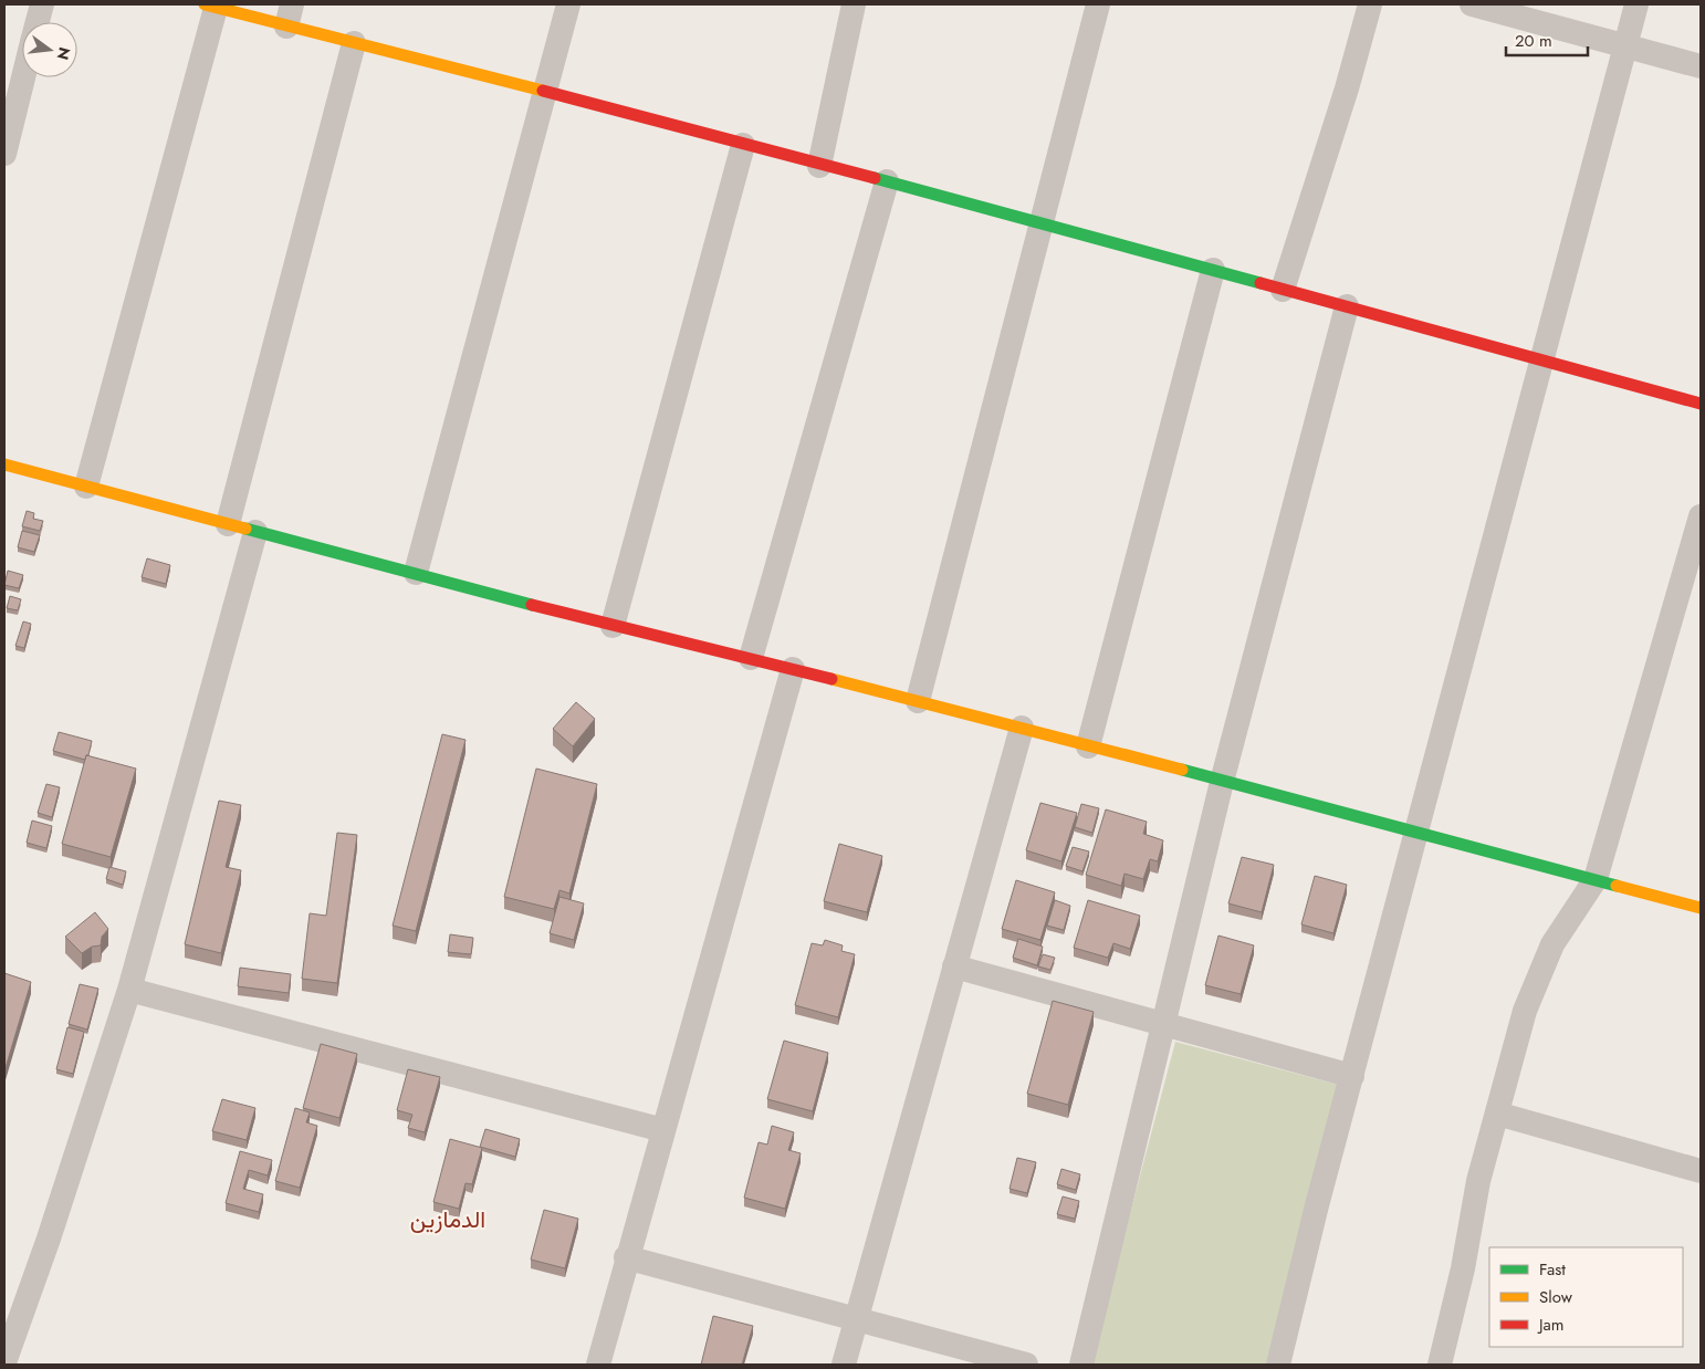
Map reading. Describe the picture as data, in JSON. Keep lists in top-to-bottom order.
{
  "districts": ["الدمازين"],
  "legend": ["Fast", "Slow", "Jam"],
  "scale_bar": "20 m",
  "north": "right"
}
